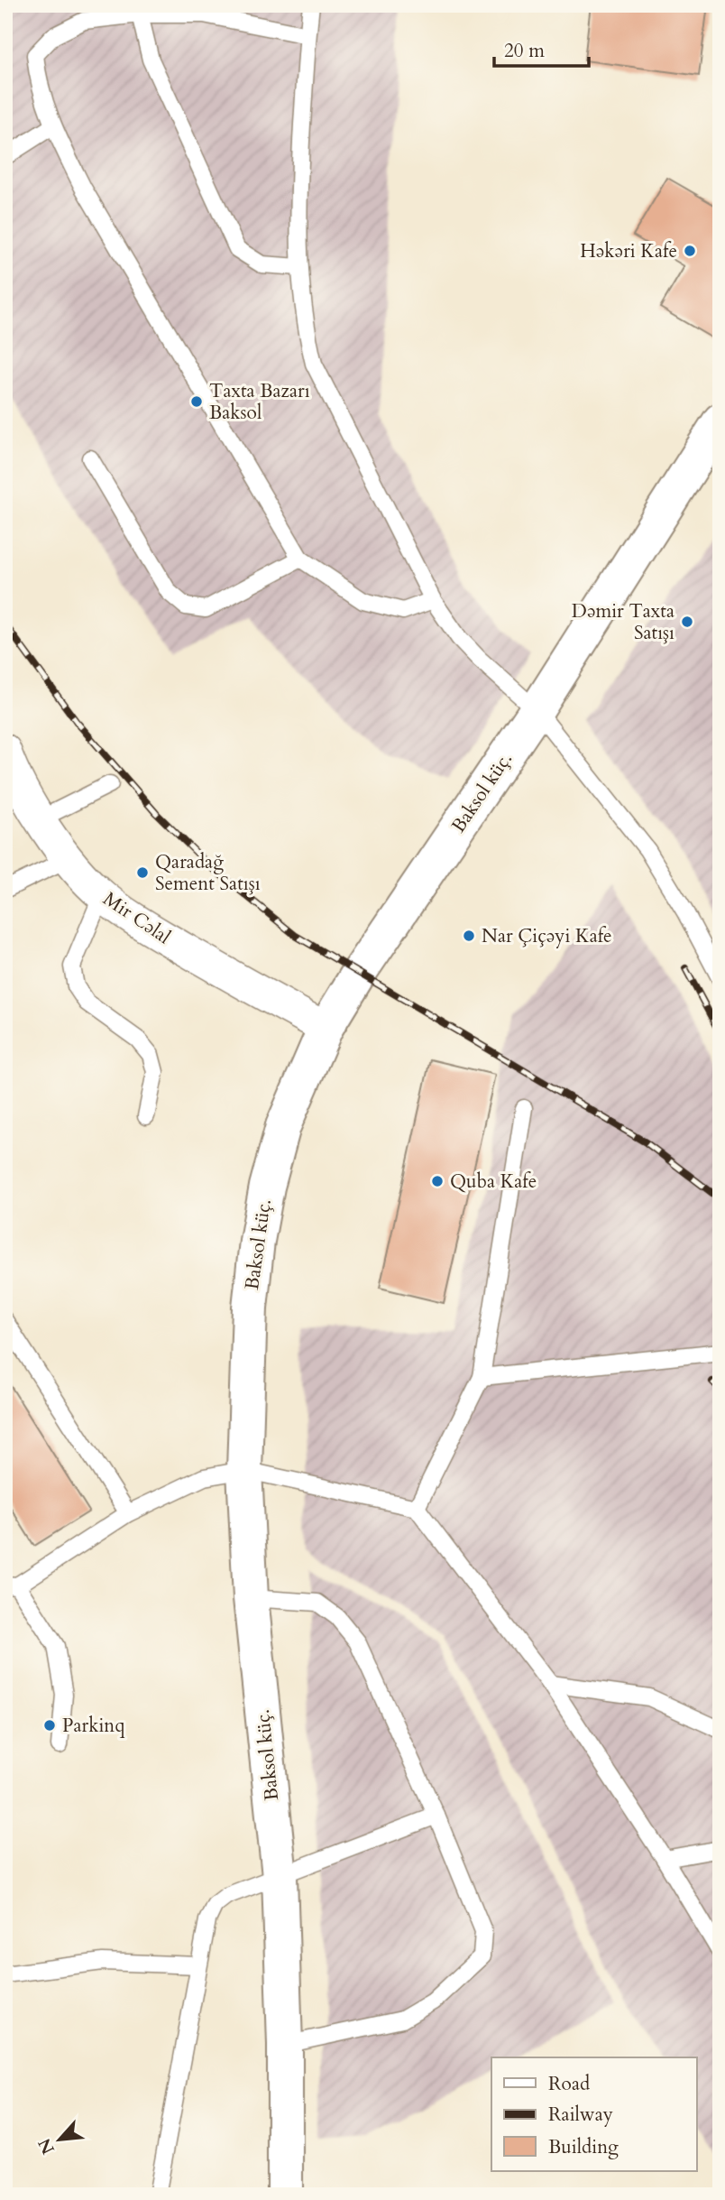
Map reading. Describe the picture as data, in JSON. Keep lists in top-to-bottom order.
{
  "streets": {
    "main road": ["Baksol küç."],
    "street": ["Mir Cəlal"]
  },
  "crossings": [
    ["Baksol küç.", "Mir Cəlal"]
  ],
  "places": [
    "Həkəri Kafe",
    "Taxta Bazarı Baksol",
    "Dəmir Taxta Satışı",
    "Qaradağ Sement Satışı",
    "Nar Çiçəyi Kafe",
    "Quba Kafe",
    "Parkinq"
  ],
  "legend": ["Road", "Railway", "Building"],
  "scale_bar": "20 m",
  "north": "bottom left"
}
